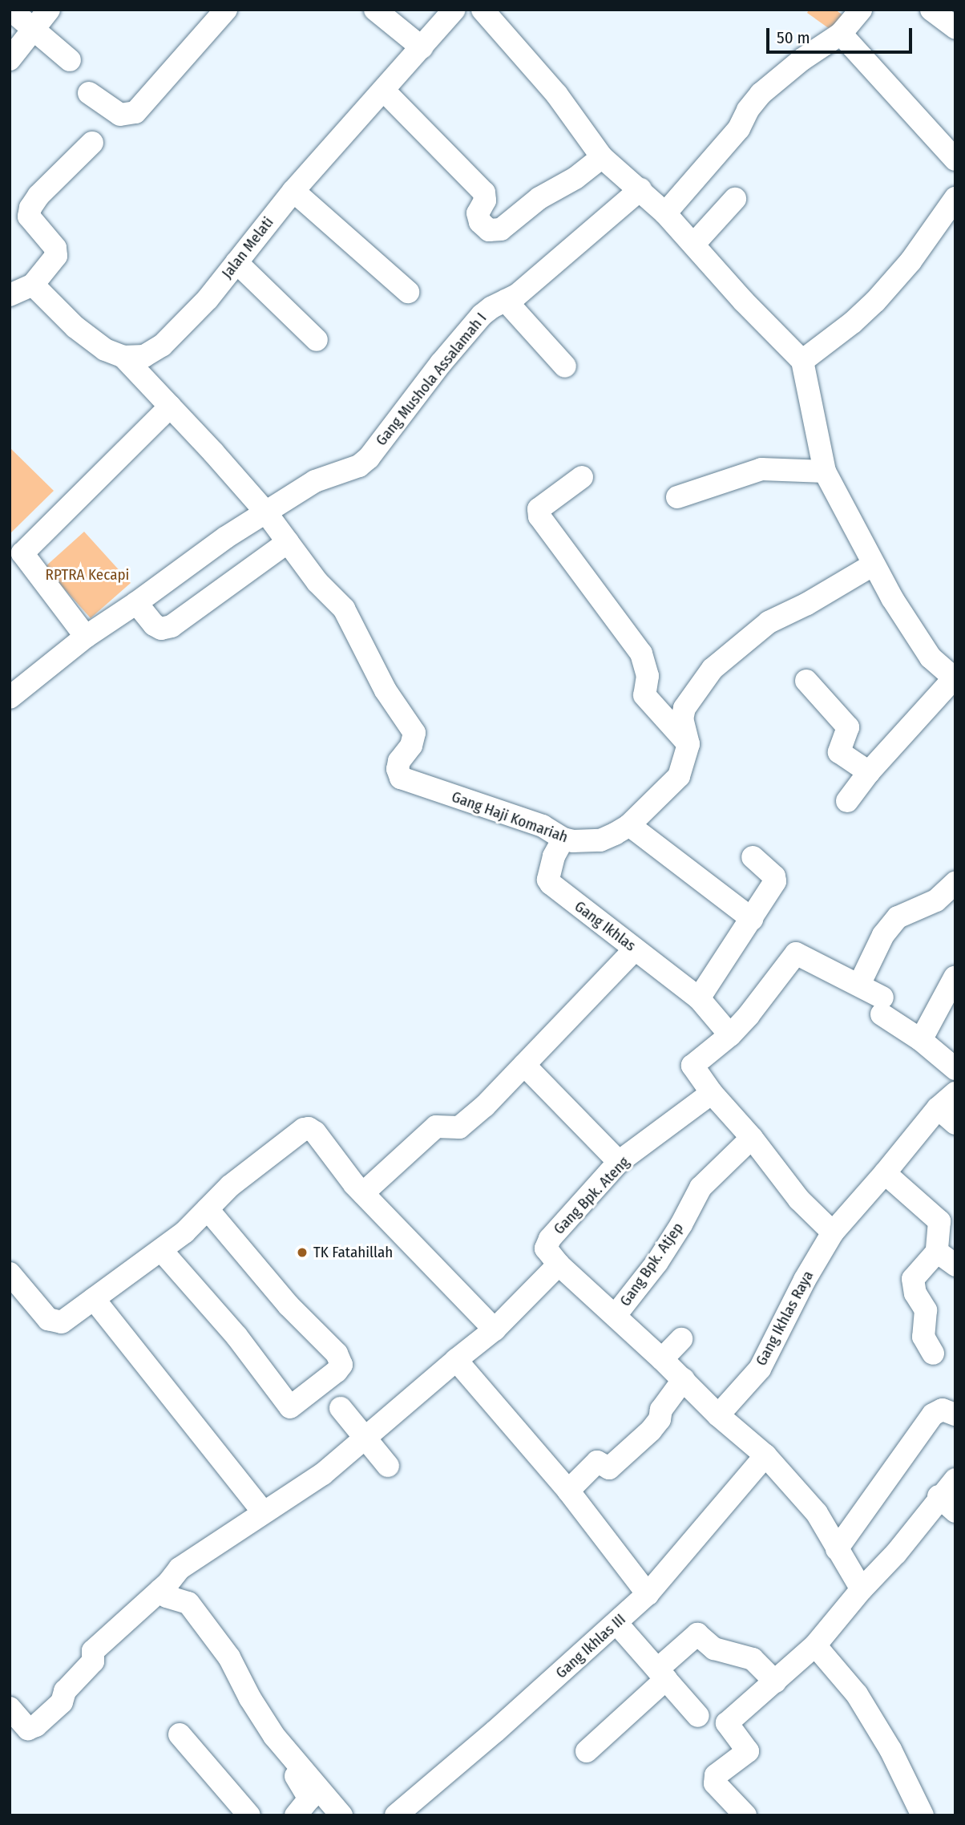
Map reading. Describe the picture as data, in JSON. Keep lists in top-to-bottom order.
{
  "streets": {
    "street": [
      "Jalan Melati",
      "Gang Mushola Assalamah I",
      "Gang Haji Komariah",
      "Gang Ikhlas",
      "Gang Bpk. Ateng",
      "Gang Bpk. Atjep",
      "Gang Ikhlas Raya",
      "Gang Ikhlas III"
    ]
  },
  "crossings": [
    ["Gang Haji Komariah", "Gang Ikhlas"]
  ],
  "parks": ["RPTRA Kecapi"],
  "places": ["TK Fatahillah"],
  "scale_bar": "50 m"
}
